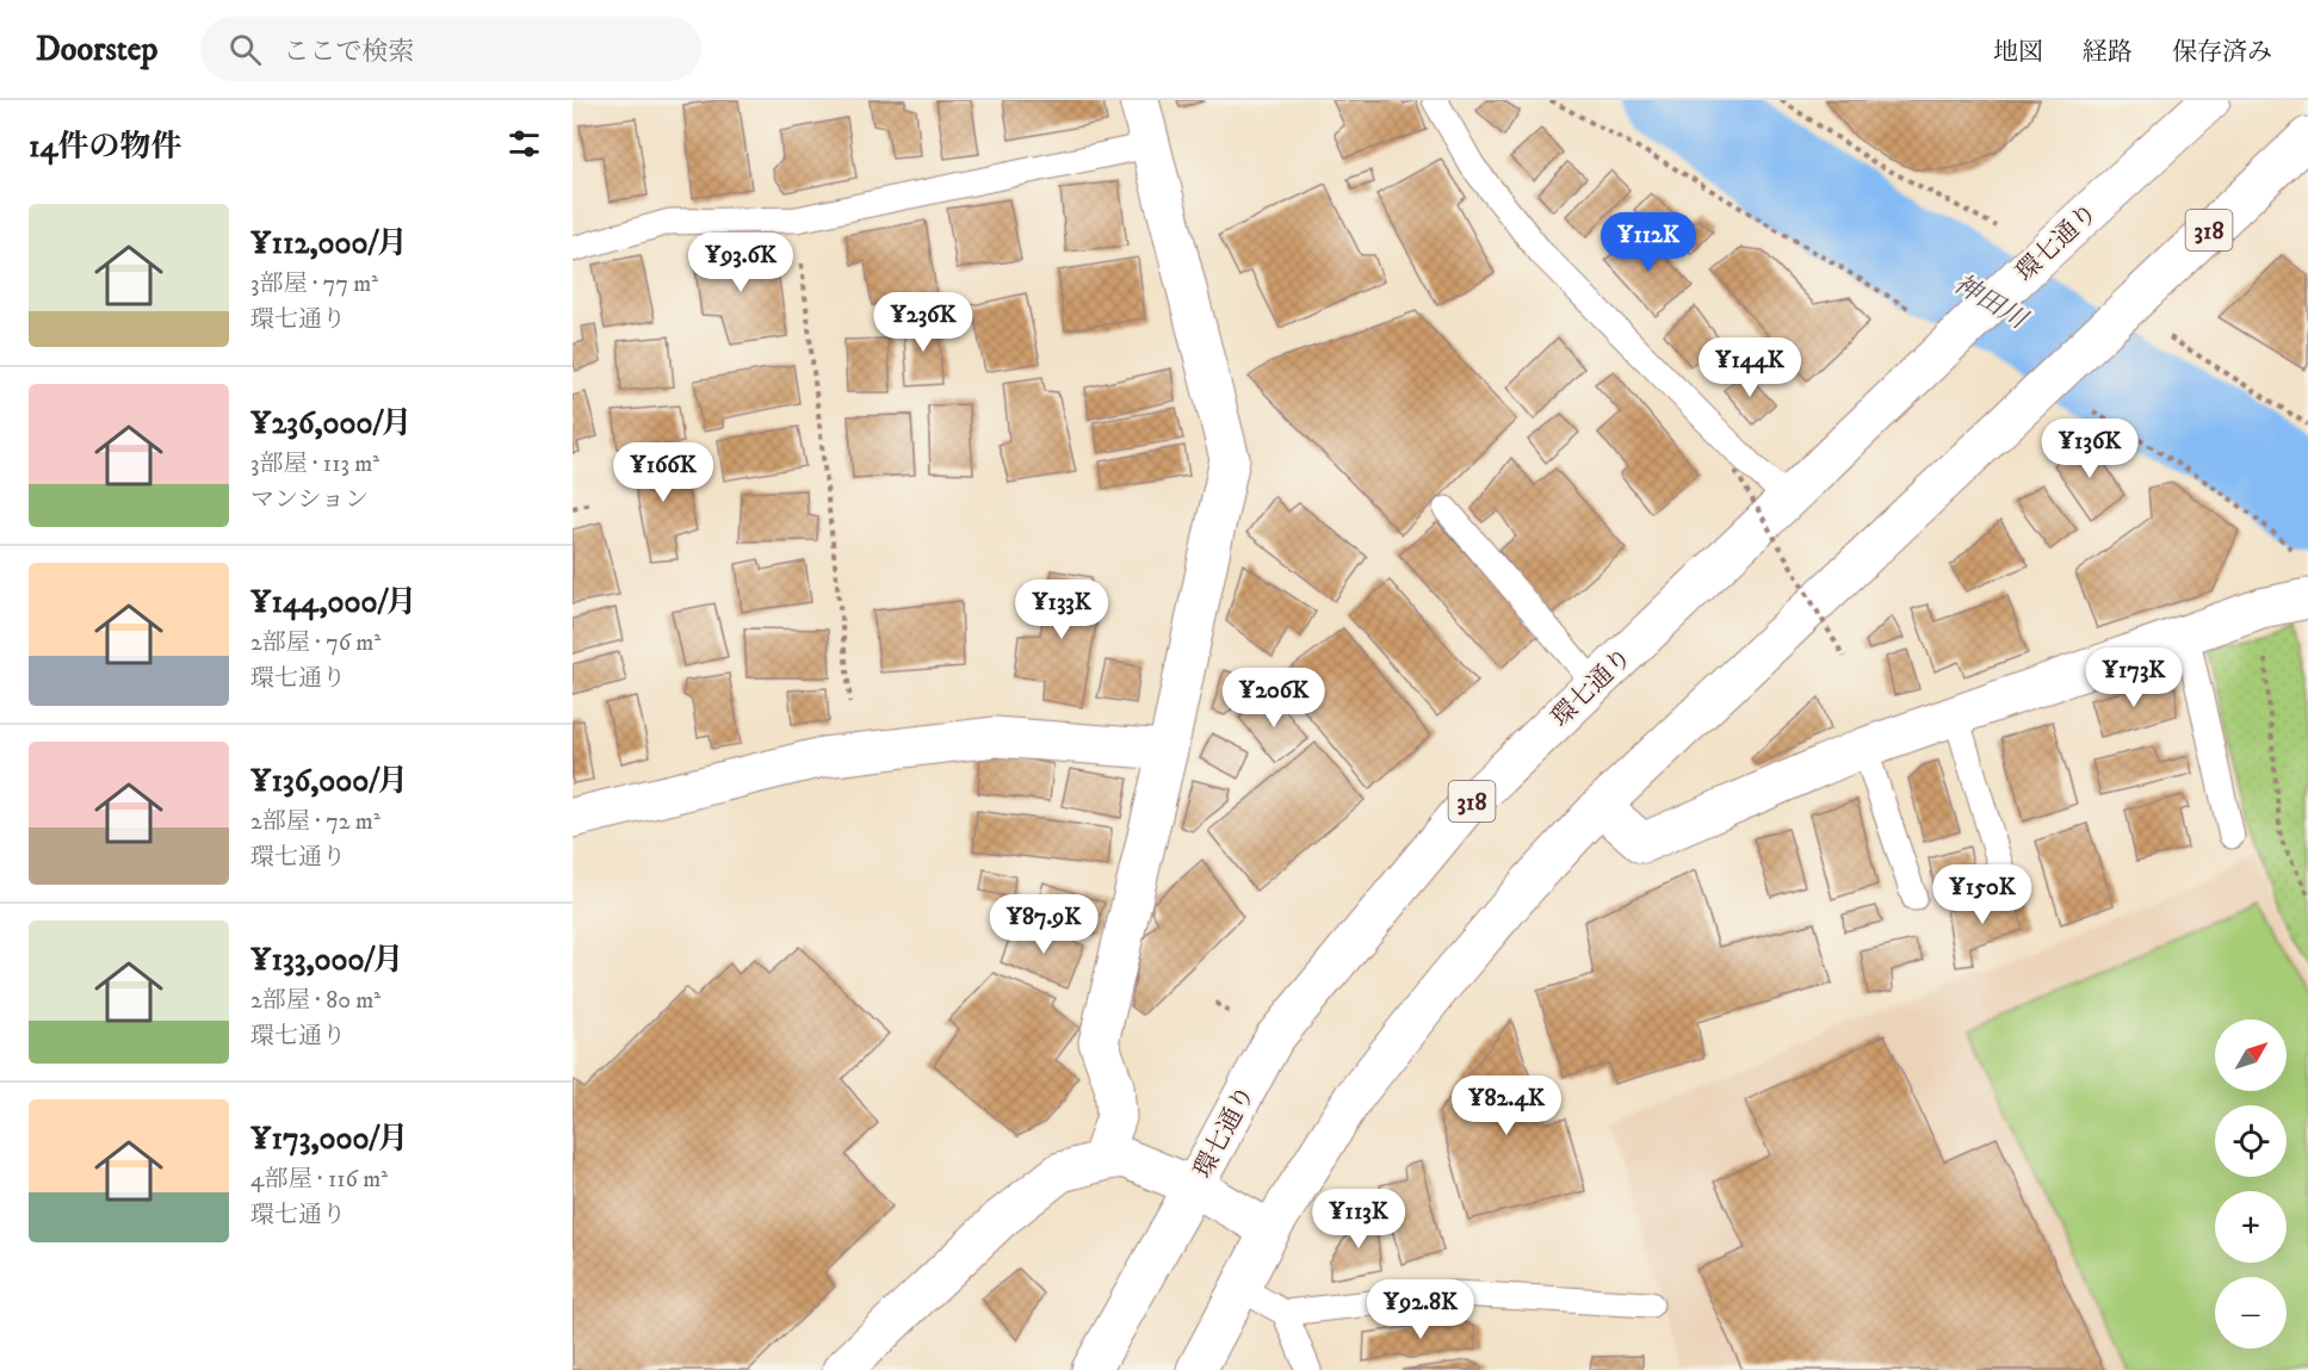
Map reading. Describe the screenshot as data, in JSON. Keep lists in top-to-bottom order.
{
  "streets": {
    "main road": ["318", "環七通り"]
  },
  "water": ["神田川"],
  "north": "top right",
  "page": {
    "header": "Doorstep",
    "search": "ここで検索",
    "nav": ["地図", "経路", "保存済み"],
    "heading": "14件の物件",
    "list": [
      {
        "name": "¥112,000/月",
        "note": "3部屋 · 77 m² · 環七通り"
      },
      {
        "name": "¥236,000/月",
        "note": "3部屋 · 113 m² · マンション"
      },
      {
        "name": "¥144,000/月",
        "note": "2部屋 · 76 m² · 環七通り"
      },
      {
        "name": "¥136,000/月",
        "note": "2部屋 · 72 m² · 環七通り"
      },
      {
        "name": "¥133,000/月",
        "note": "2部屋 · 80 m² · 環七通り"
      },
      {
        "name": "¥173,000/月",
        "note": "4部屋 · 116 m² · 環七通り"
      }
    ],
    "price": [
      "¥112K",
      "¥93.6K",
      "¥236K",
      "¥144K",
      "¥136K",
      "¥166K",
      "¥133K",
      "¥173K",
      "¥206K",
      "¥150K",
      "¥87.9K",
      "¥82.4K",
      "¥113K",
      "¥92.8K"
    ],
    "map_buttons": ["+", "−"]
  }
}
